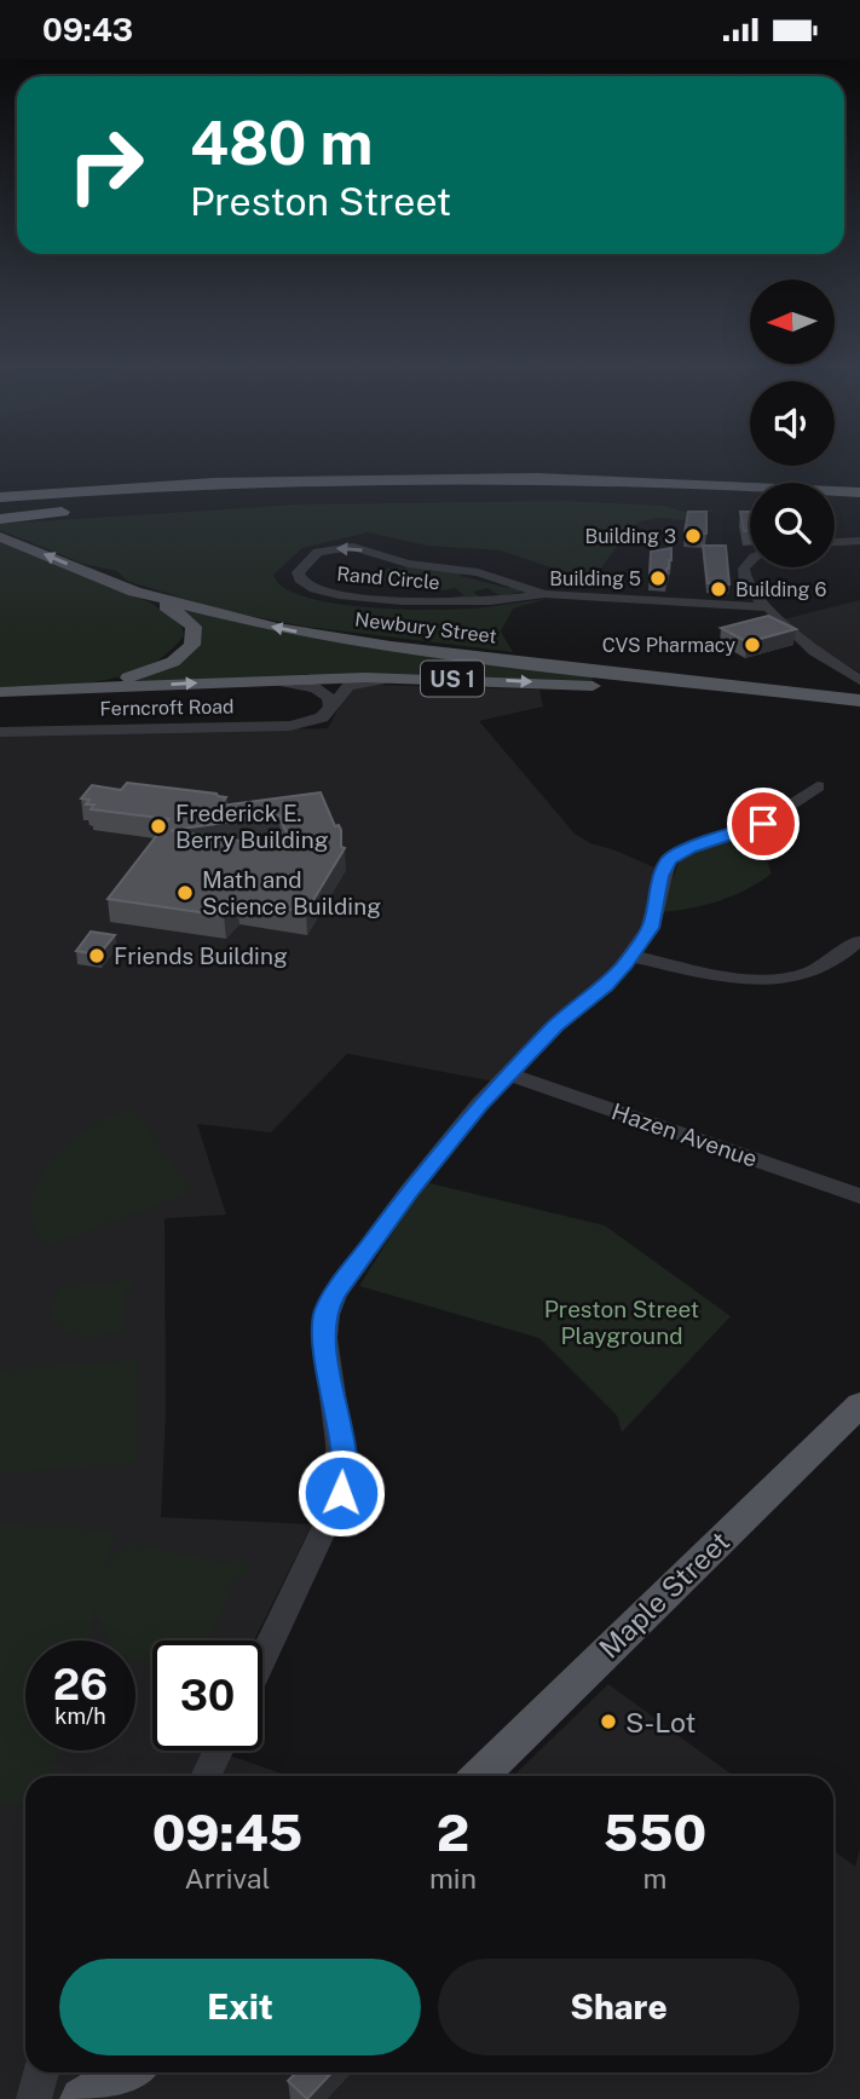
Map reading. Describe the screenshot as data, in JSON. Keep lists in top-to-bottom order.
{
  "streets": {
    "main road": ["Newbury Street", "US 1", "Maple Street"],
    "street": ["Rand Circle", "Ferncroft Road", "Hazen Avenue"]
  },
  "crossings": [
    ["Newbury Street", "Ferncroft Road"]
  ],
  "parks": ["Preston Street Playground"],
  "places": [
    "Building 3",
    "Building 5",
    "Building 6",
    "CVS Pharmacy",
    "Frederick E. Berry Building",
    "Math and Science Building",
    "Friends Building",
    "S-Lot"
  ],
  "north": "left",
  "page": {
    "status": "09:43",
    "turn": ["480 m", "Preston Street"],
    "speed": "26 km/h",
    "limit": "30",
    "eta": [
      "09:45",
      "Arrival",
      "2",
      "min",
      "550",
      "m"
    ],
    "buttons": ["Exit", "Share"]
  }
}
